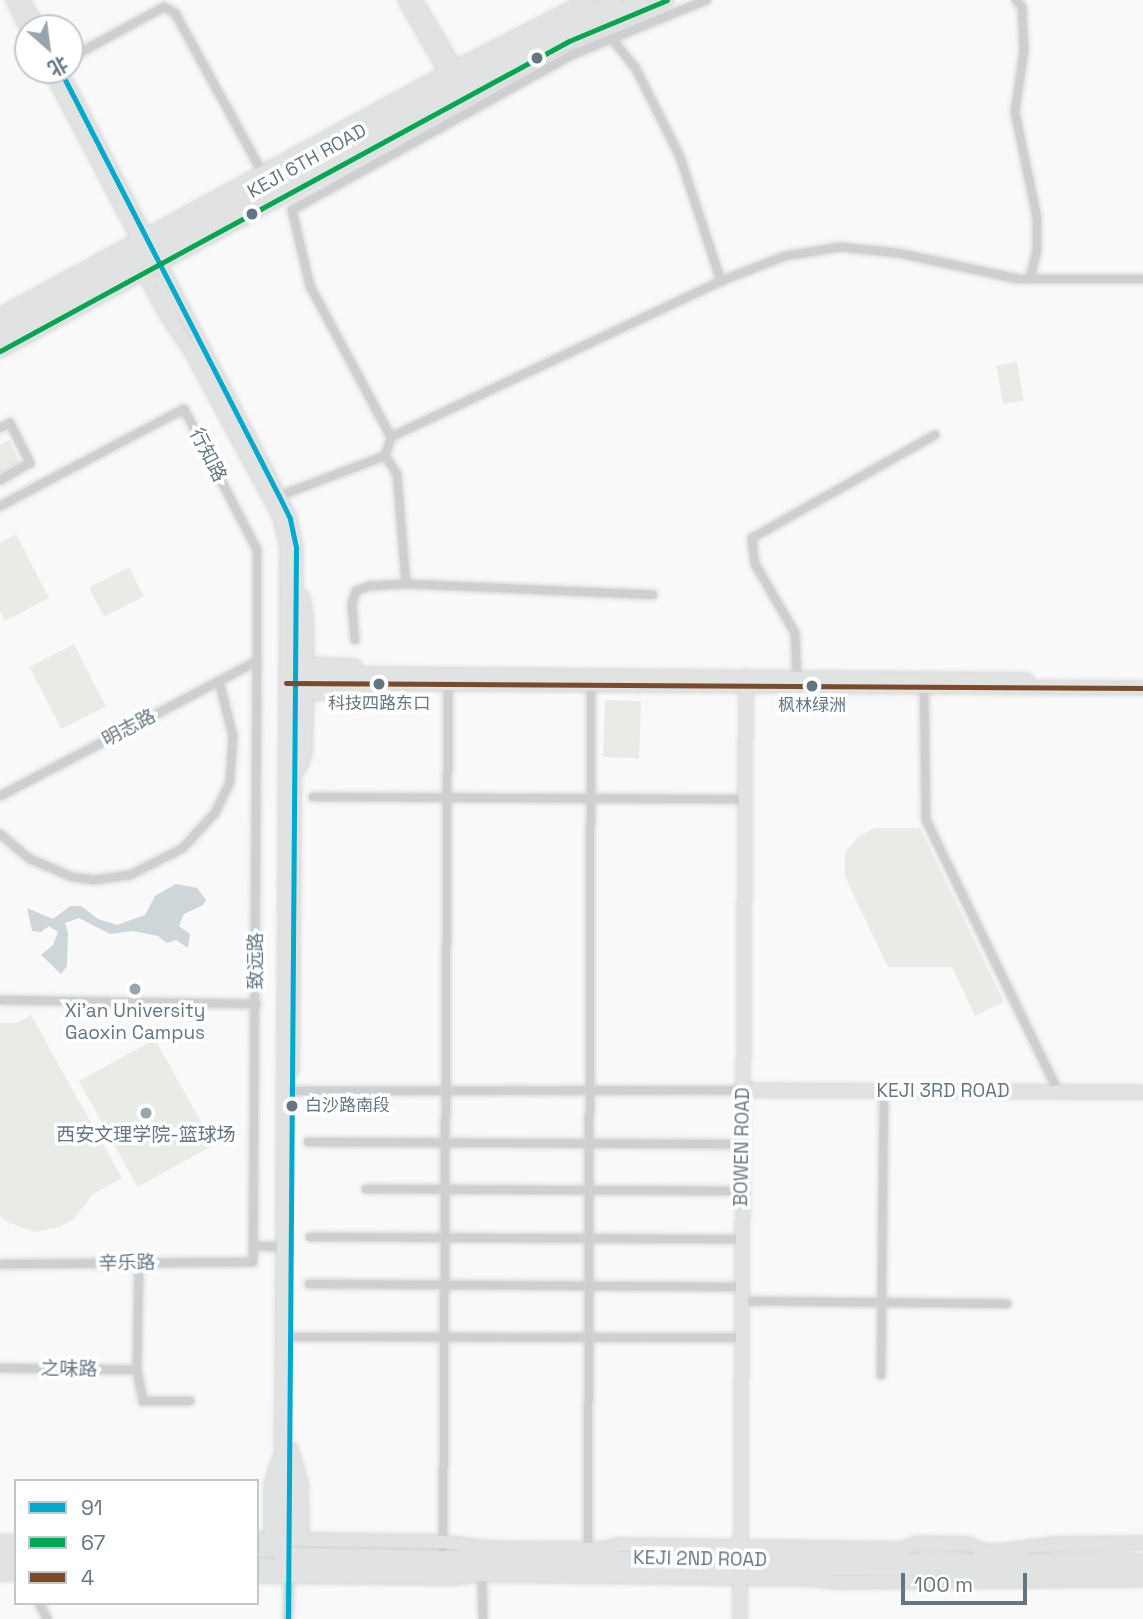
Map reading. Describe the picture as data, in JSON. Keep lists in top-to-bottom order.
{
  "streets": {
    "street": [
      "KEJI 6TH ROAD",
      "行知路",
      "明志路",
      "致远路",
      "KEJI 3RD ROAD",
      "BOWEN ROAD",
      "辛乐路",
      "之味路",
      "KEJI 2ND ROAD"
    ]
  },
  "crossings": [
    ["行知路", "明志路"],
    ["行知路", "致远路"],
    ["明志路", "致远路"],
    ["致远路", "辛乐路"],
    ["KEJI 3RD ROAD", "BOWEN ROAD"],
    ["BOWEN ROAD", "KEJI 2ND ROAD"]
  ],
  "places": [
    "科技四路东口",
    "枫林绿洲",
    "Xi'an University Gaoxin Campus",
    "白沙路南段",
    "西安文理学院-篮球场"
  ],
  "lines": ["transit line 67", "transit line 91", "transit line 4"],
  "legend": ["91", "67", "4"],
  "scale_bar": "100 m",
  "north": "bottom right"
}
